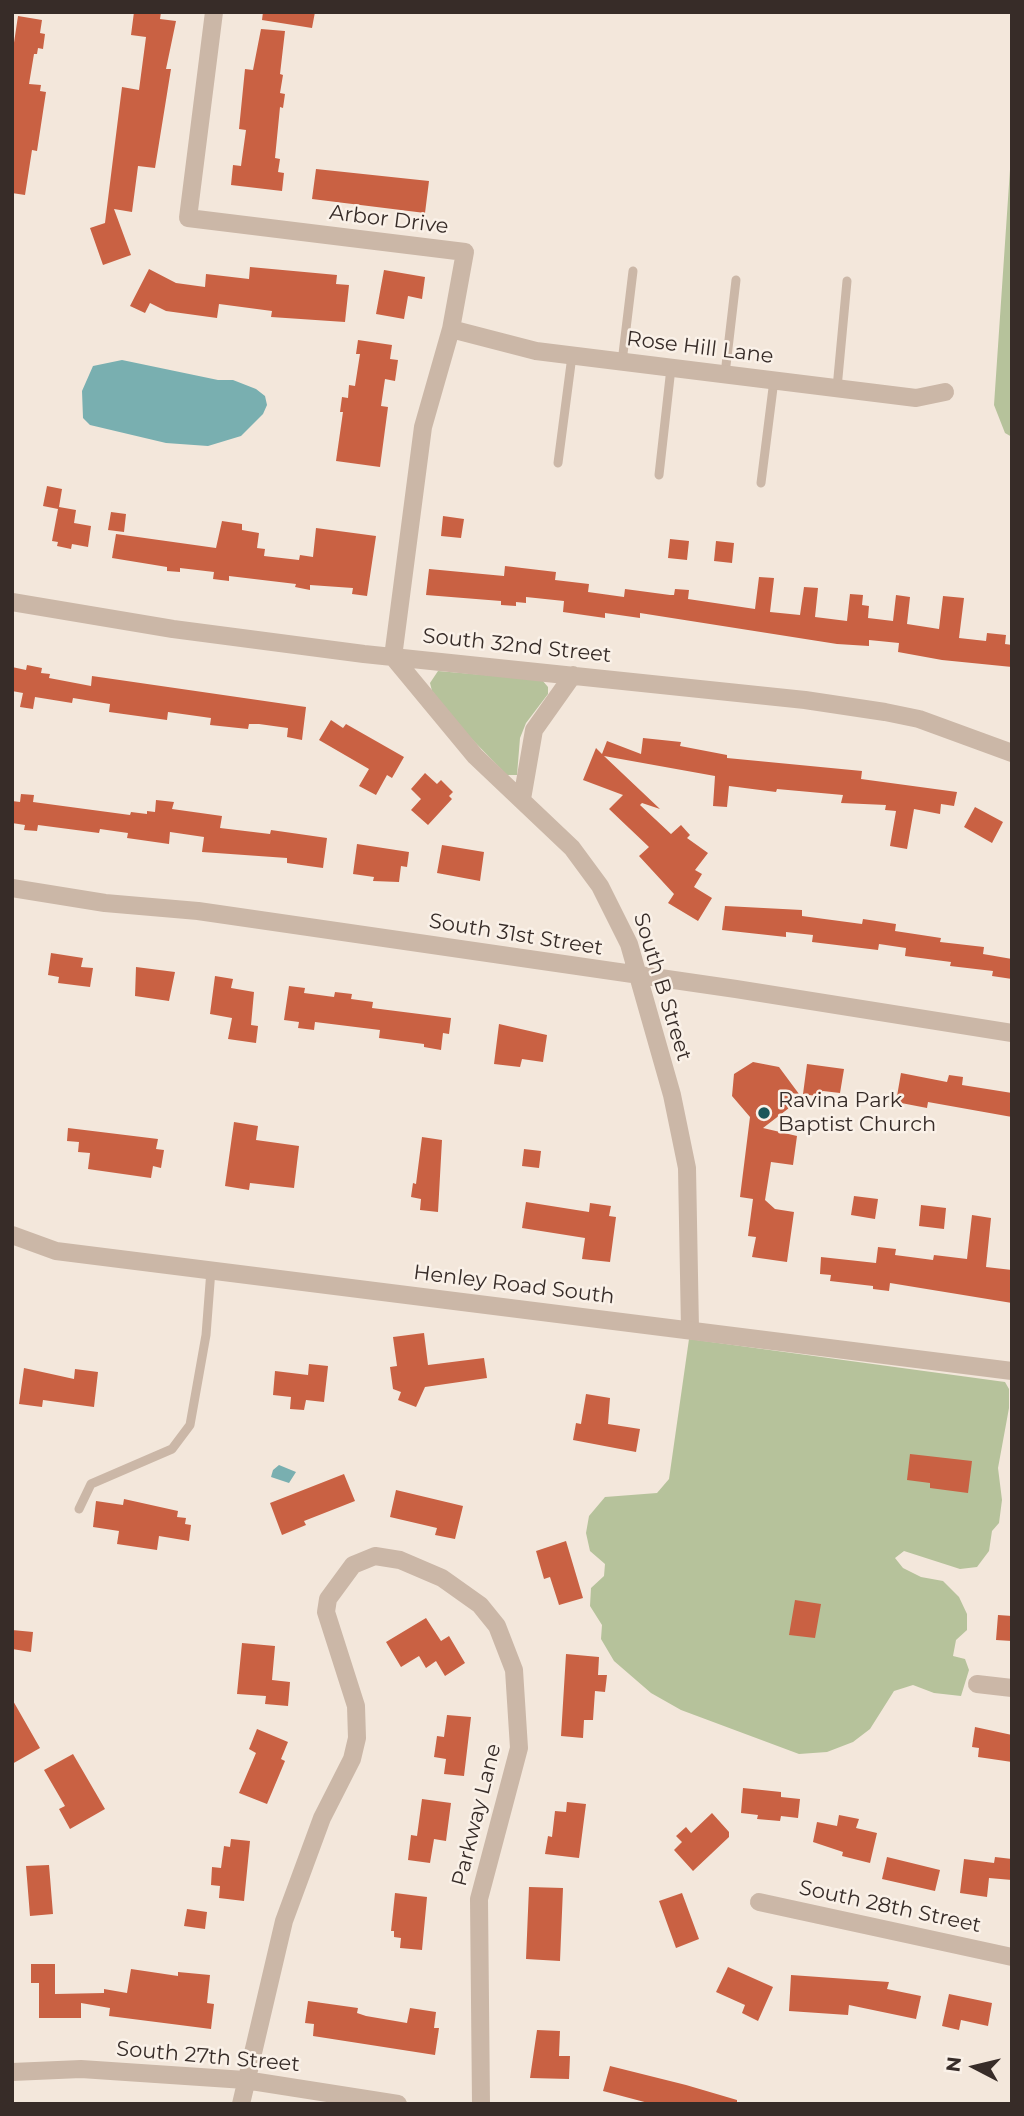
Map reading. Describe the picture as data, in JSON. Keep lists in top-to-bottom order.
{
  "streets": {
    "street": [
      "Arbor Drive",
      "Rose Hill Lane",
      "South 32nd Street",
      "South 31st Street",
      "South B Street",
      "Henley Road South",
      "Parkway Lane",
      "South 28th Street",
      "South 27th Street"
    ]
  },
  "crossings": [
    ["Arbor Drive", "Rose Hill Lane"],
    ["Arbor Drive", "South 32nd Street"],
    ["Arbor Drive", "South B Street"],
    ["South 32nd Street", "South B Street"],
    ["South 31st Street", "South B Street"],
    ["South B Street", "Henley Road South"],
    ["Parkway Lane", "South 27th Street"]
  ],
  "places": ["Ravina Park Baptist Church"],
  "north": "left"
}
